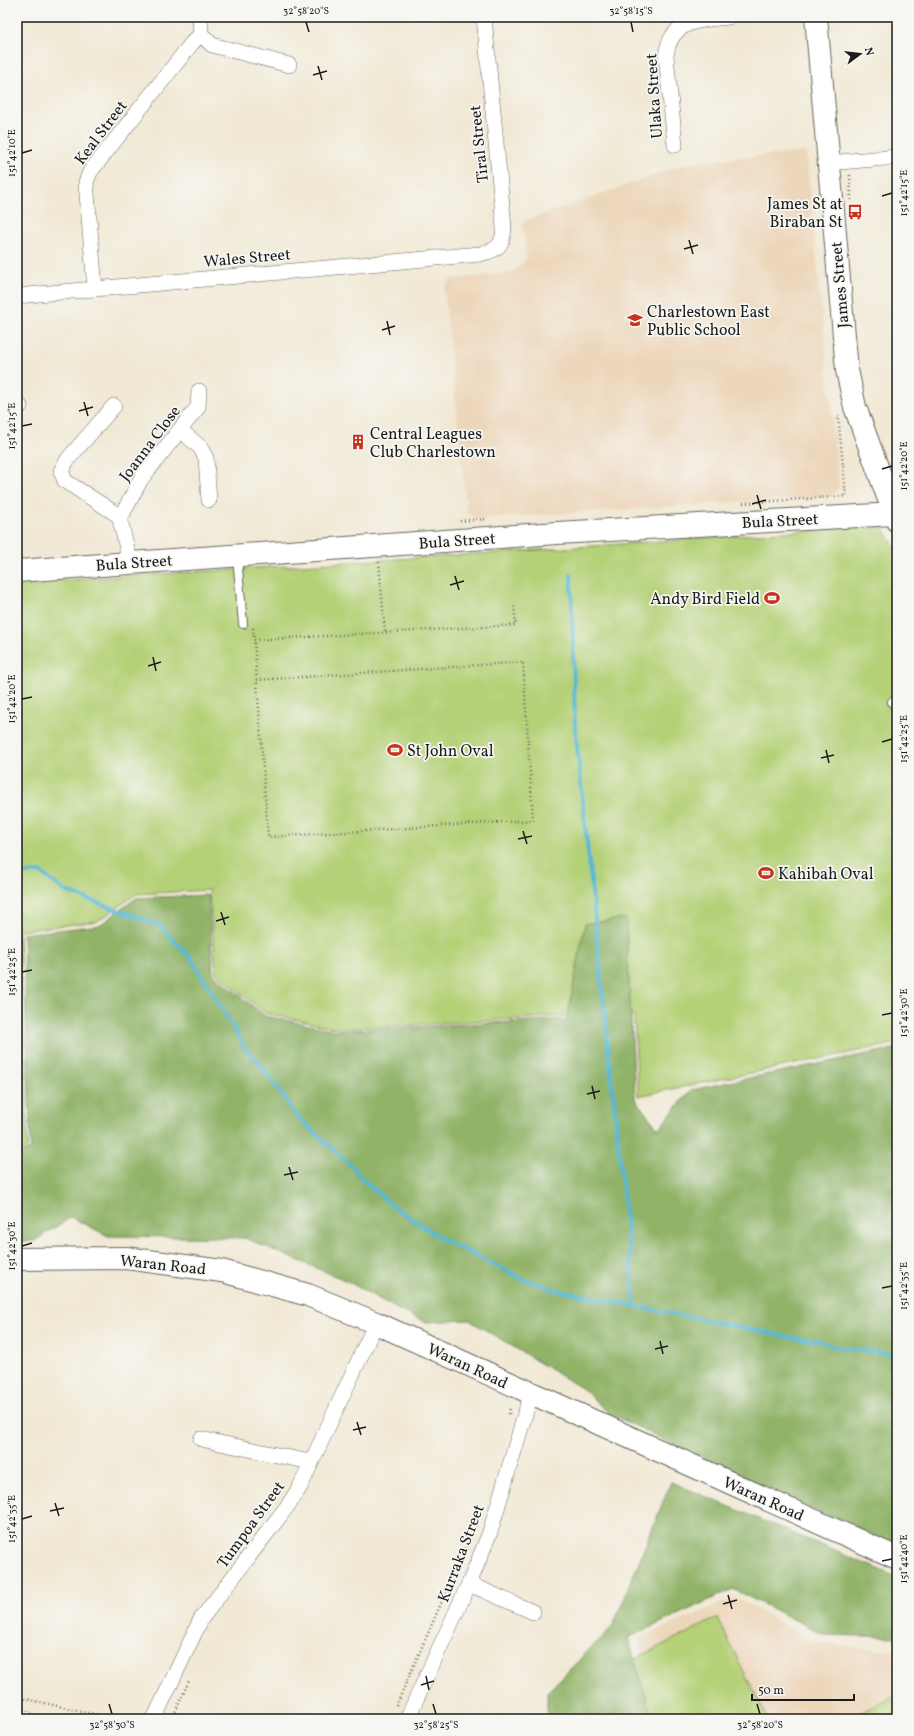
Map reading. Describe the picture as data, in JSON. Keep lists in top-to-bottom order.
{
  "streets": {
    "street": [
      "Ulaka Street",
      "Keal Street",
      "Tiral Street",
      "Wales Street",
      "James Street",
      "Joanna Close",
      "Bula Street",
      "Waran Road",
      "Tumpoa Street",
      "Kurraka Street"
    ]
  },
  "crossings": [
    ["Keal Street", "Wales Street"],
    ["Tiral Street", "Wales Street"],
    ["James Street", "Bula Street"],
    ["Waran Road", "Tumpoa Street"],
    ["Waran Road", "Kurraka Street"]
  ],
  "places": {
    "bus stop": ["James St at Biraban St"],
    "school or university": ["Charlestown East Public School"],
    "building": ["Central Leagues Club Charlestown"],
    "sports": ["Andy Bird Field", "St John Oval", "Kahibah Oval"]
  },
  "scale_bar": "50 m",
  "north": "right",
  "coordinates": [
    "32°58'20\"S",
    "32°58'15\"S",
    "151°42'10\"E",
    "151°42'15\"E",
    "151°42'20\"E",
    "151°42'25\"E",
    "151°42'30\"E",
    "151°42'35\"E",
    "151°42'40\"E",
    "32°58'30\"S",
    "32°58'25\"S"
  ]
}
